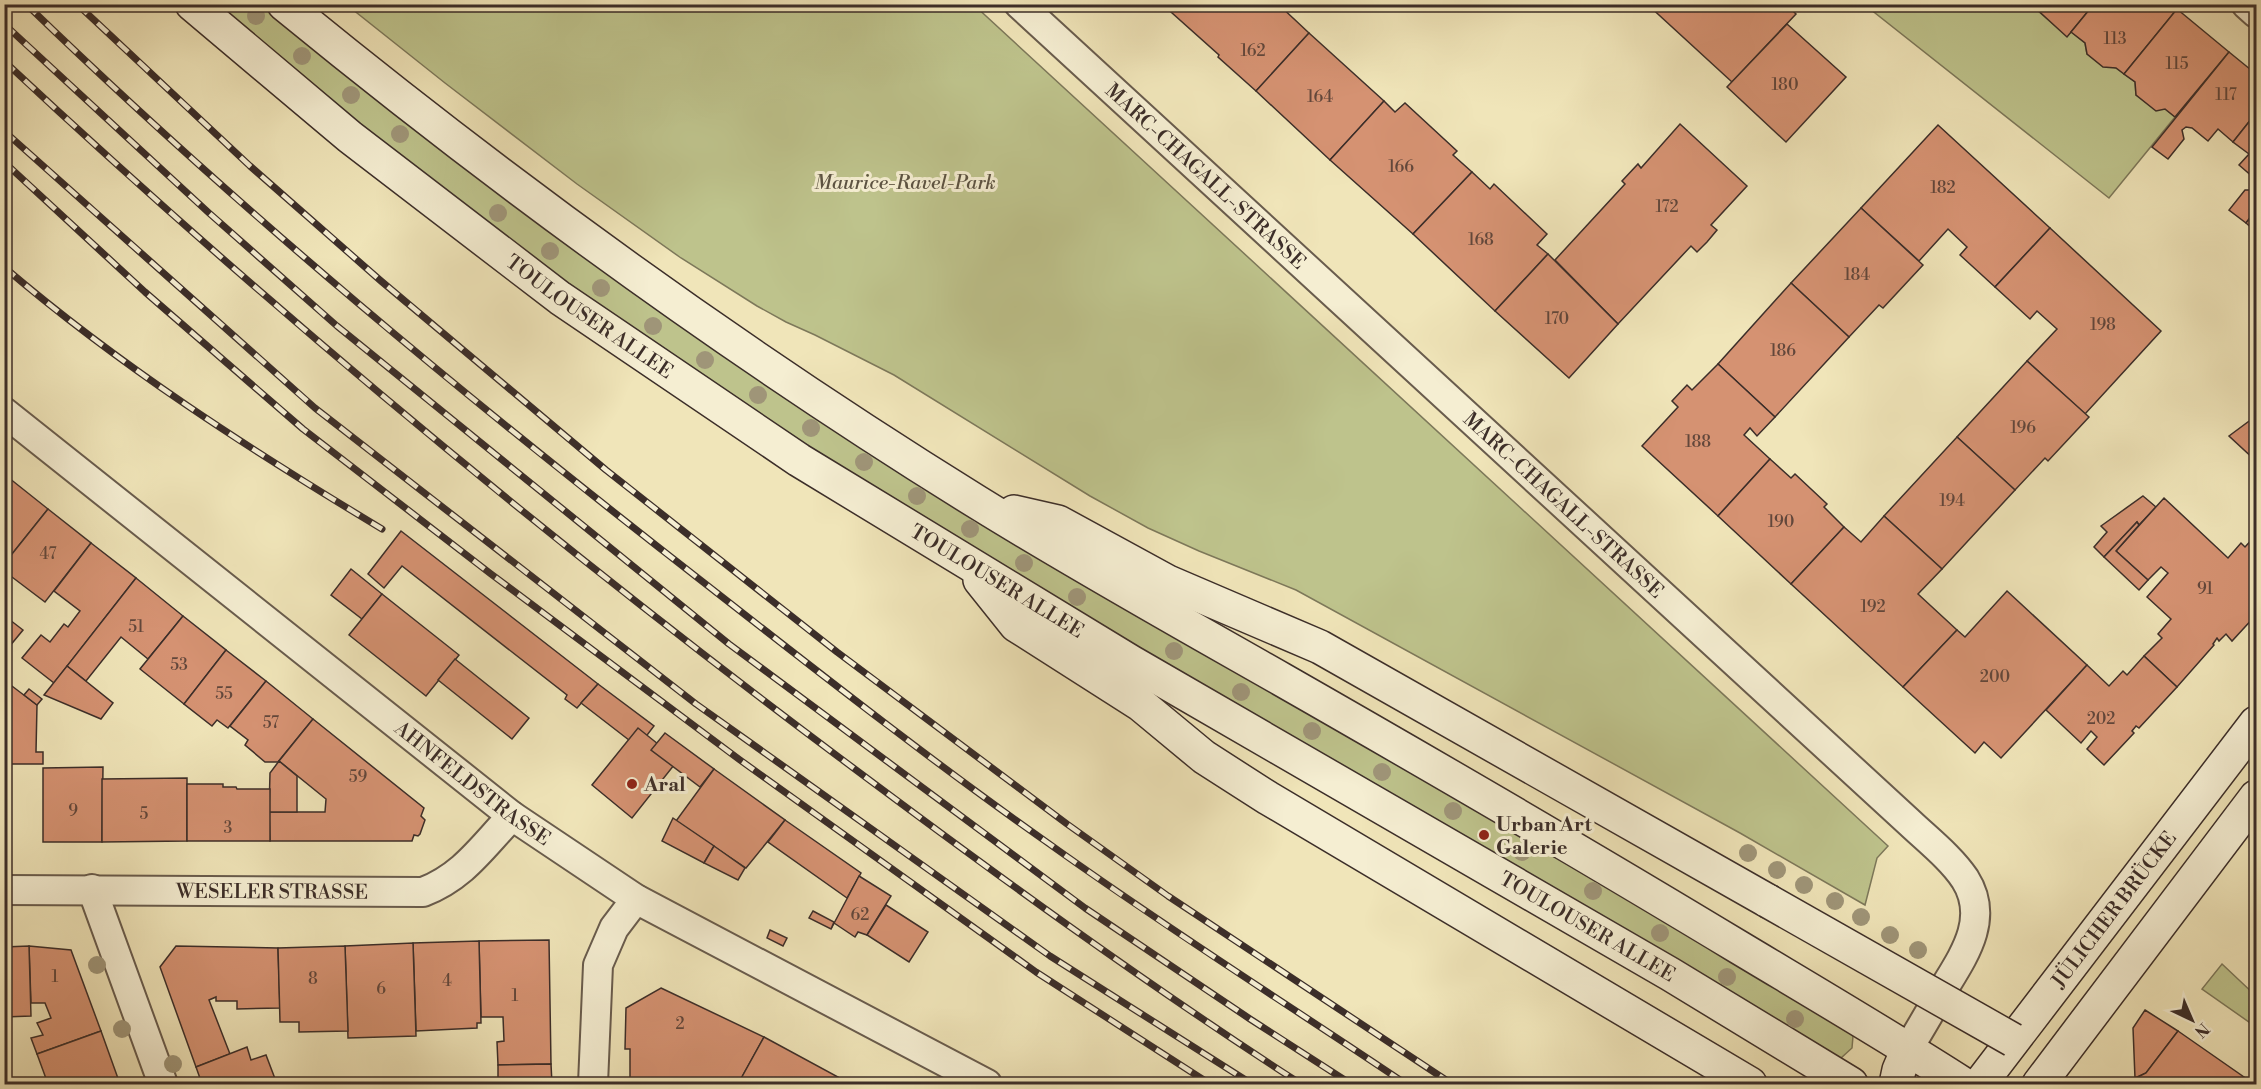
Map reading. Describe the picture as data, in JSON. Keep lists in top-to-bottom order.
{
  "streets": {
    "main road": ["TOULOUSER ALLEE", "JÜLICHER BRÜCKE"],
    "street": ["MARC-CHAGALL-STRASSE", "AHNFELDSTRASSE", "WESELER STRASSE"]
  },
  "crossings": [
    ["AHNFELDSTRASSE", "WESELER STRASSE"]
  ],
  "parks": ["Maurice-Ravel-Park"],
  "places": ["Aral", "Urban Art Galerie"],
  "house_numbers": [
    "113",
    "162",
    "115",
    "180",
    "117",
    "164",
    "166",
    "182",
    "172",
    "168",
    "184",
    "170",
    "198",
    "186",
    "196",
    "188",
    "194",
    "190",
    "47",
    "91",
    "192",
    "51",
    "53",
    "200",
    "55",
    "202",
    "57",
    "59",
    "9",
    "5",
    "3",
    "62",
    "1",
    "8",
    "4",
    "6",
    "1",
    "2"
  ],
  "north": "bottom right"
}
